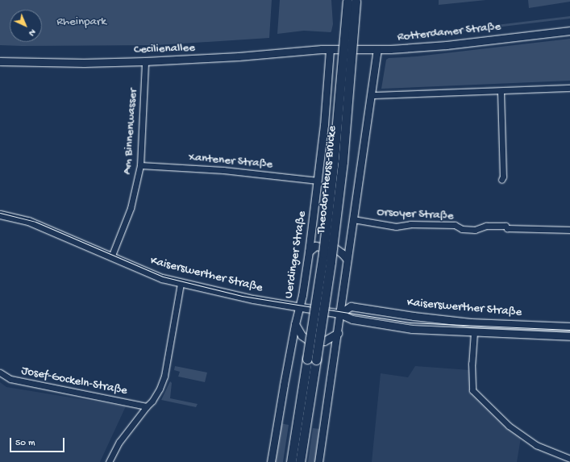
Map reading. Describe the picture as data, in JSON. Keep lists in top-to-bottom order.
{
  "streets": {
    "main road": ["Theodor-Heuss-Brücke"],
    "street": [
      "Rotterdamer Straße",
      "Cecilienallee",
      "Am Binnenwasser",
      "Xantener Straße",
      "Orsoyer Straße",
      "Uerdinger Straße",
      "Kaiserswerther Straße",
      "Josef-Gockeln-Straße"
    ]
  },
  "crossings": [
    ["Rotterdamer Straße", "Cecilienallee"],
    ["Rotterdamer Straße", "Uerdinger Straße"],
    ["Cecilienallee", "Am Binnenwasser"],
    ["Cecilienallee", "Uerdinger Straße"],
    ["Am Binnenwasser", "Xantener Straße"],
    ["Am Binnenwasser", "Kaiserswerther Straße"],
    ["Xantener Straße", "Uerdinger Straße"],
    ["Uerdinger Straße", "Kaiserswerther Straße"]
  ],
  "parks": ["Rheinpark"],
  "scale_bar": "50 m",
  "north": "bottom right"
}
